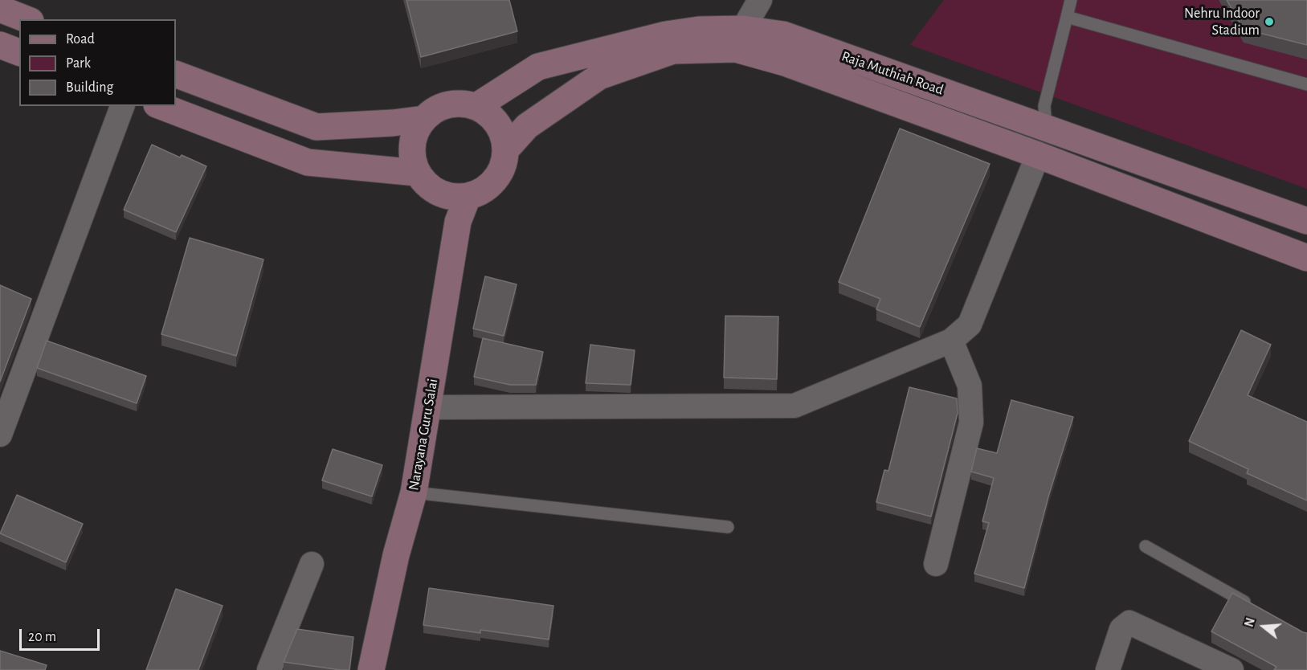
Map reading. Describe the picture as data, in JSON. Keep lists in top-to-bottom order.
{
  "streets": {
    "main road": ["Raja Muthiah Road", "Narayana Guru Salai"]
  },
  "crossings": [
    ["Raja Muthiah Road", "Narayana Guru Salai"]
  ],
  "places": ["Nehru Indoor Stadium"],
  "legend": ["Road", "Park", "Building"],
  "scale_bar": "20 m",
  "north": "left"
}
